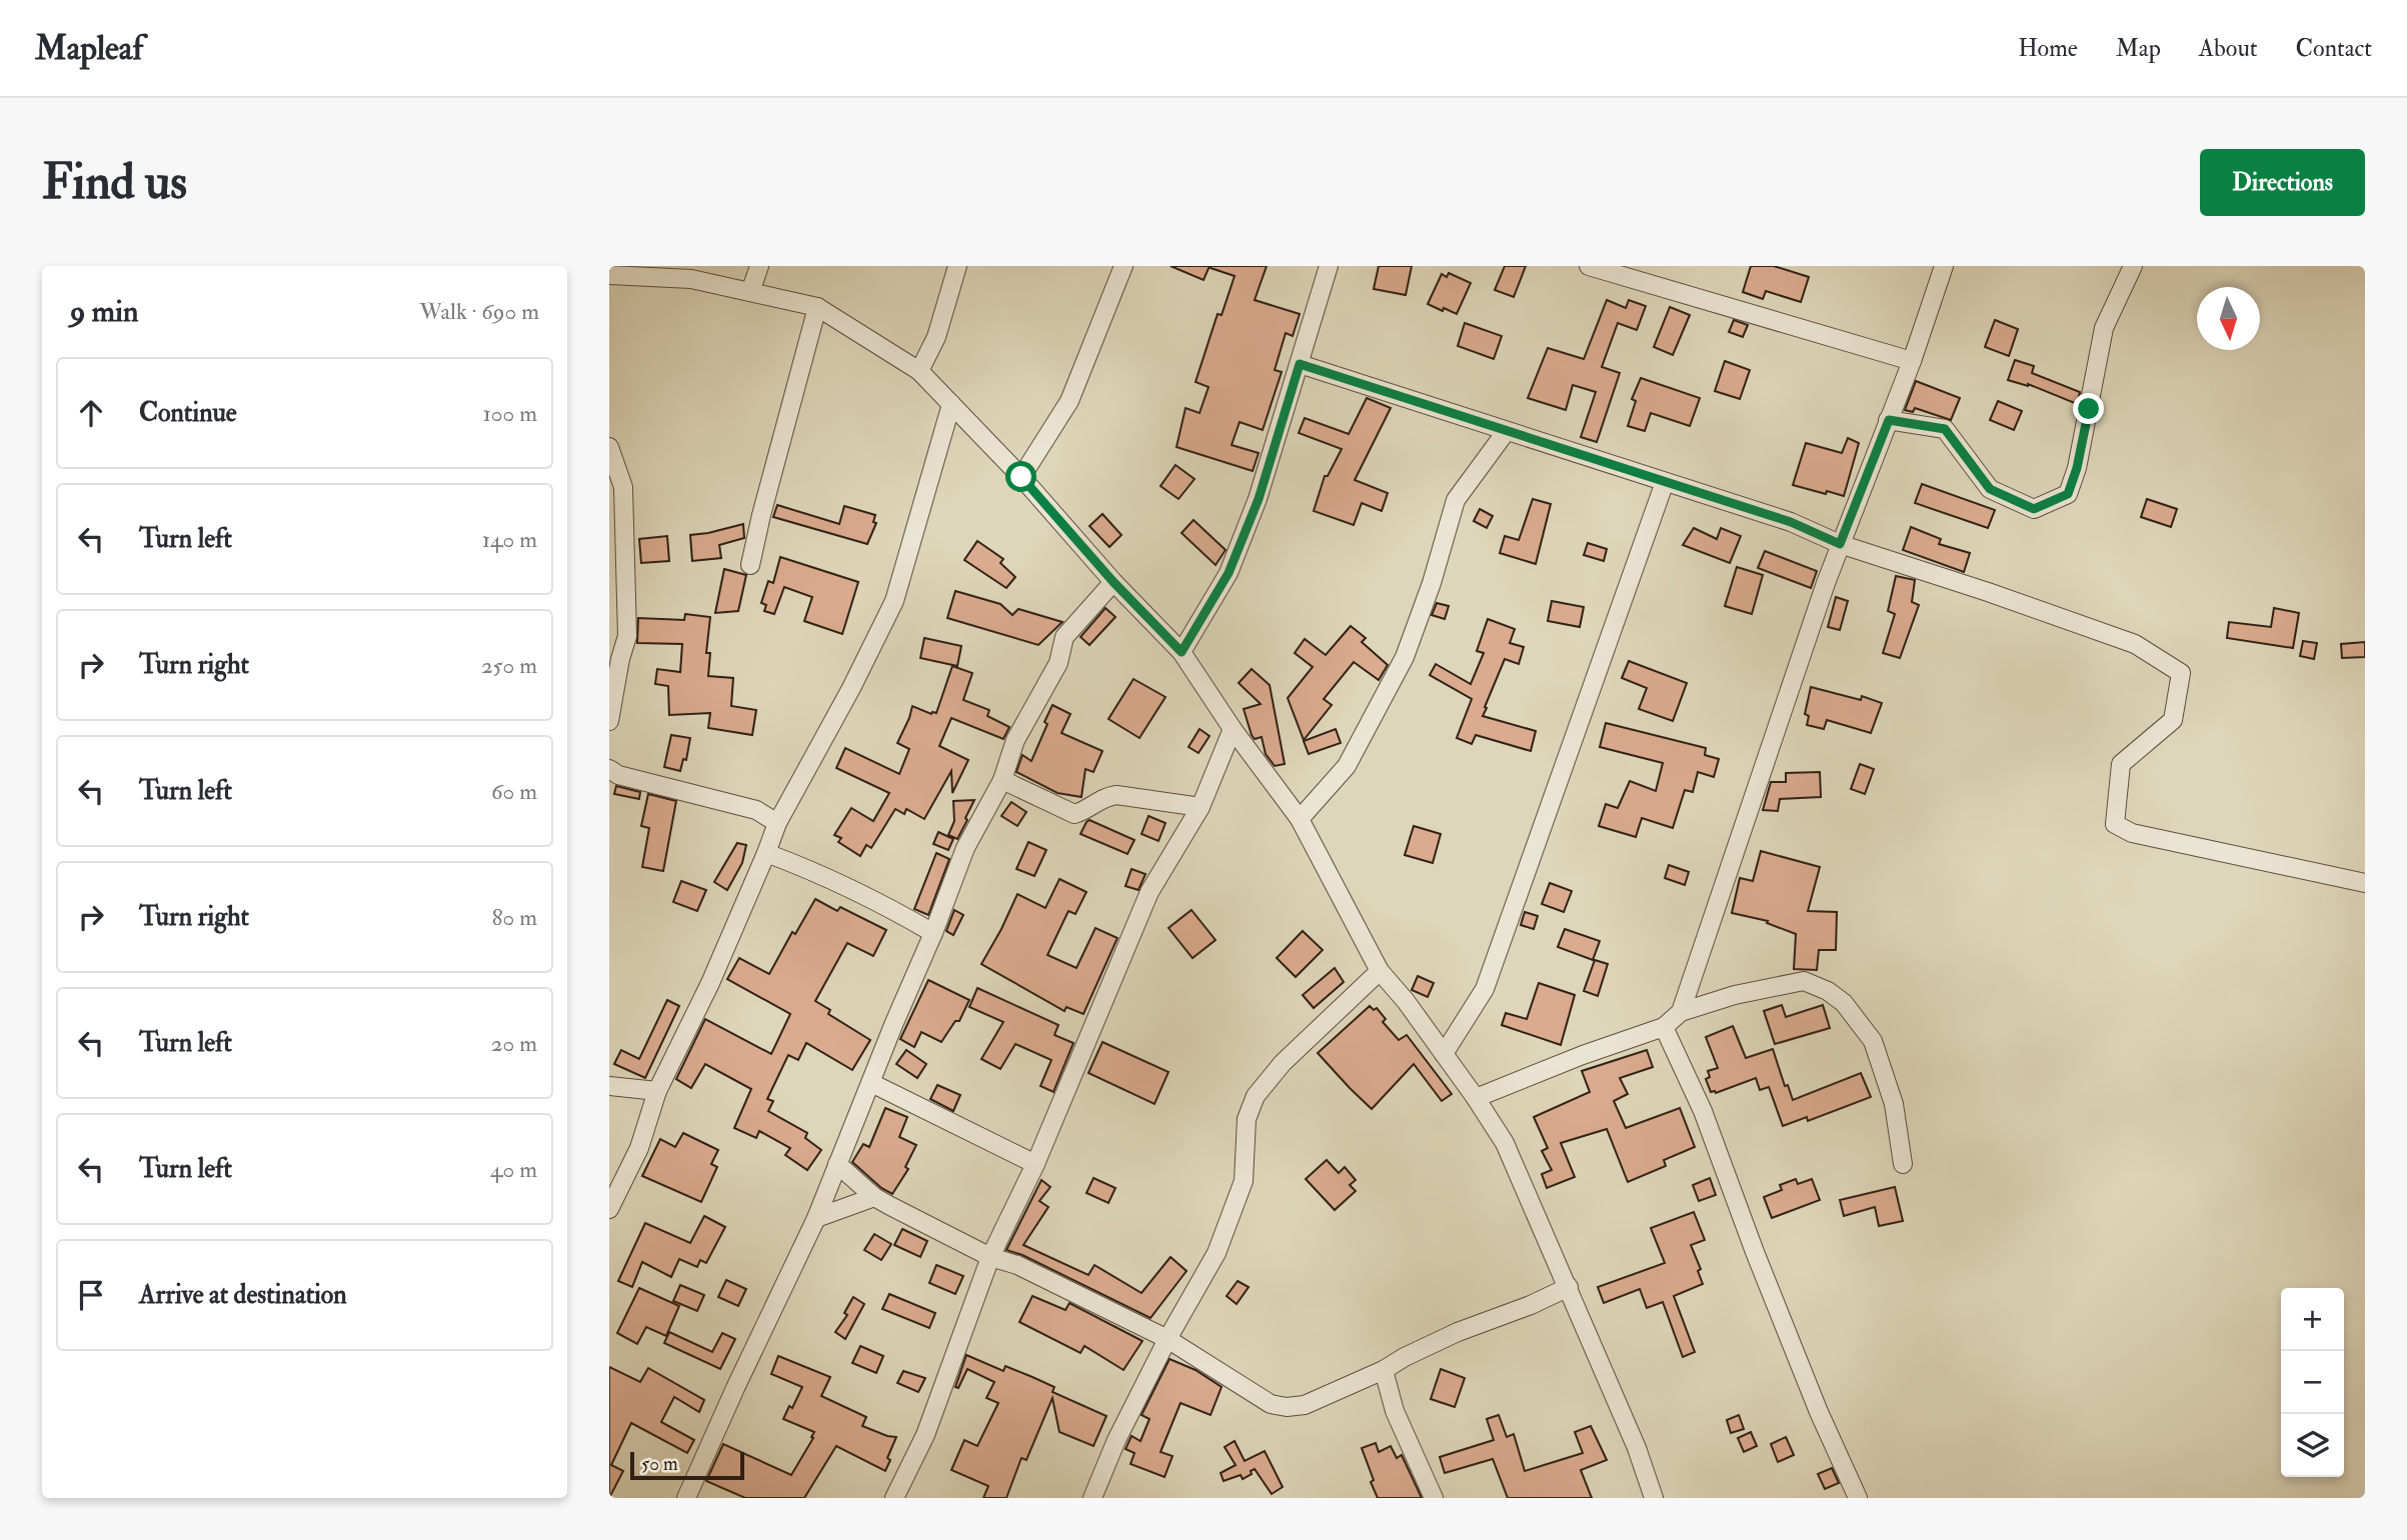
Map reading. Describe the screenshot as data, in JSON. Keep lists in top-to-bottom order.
{
  "scale_bar": "50 m",
  "north": "bottom",
  "page": {
    "header": "Mapleaf",
    "nav": [
      "Home",
      "Map",
      "About",
      "Contact"
    ],
    "buttons": "Directions",
    "title": "Find us",
    "heading": ["9 min", "Walk · 690 m"],
    "list": [
      ["Continue", "100 m"],
      ["Turn left", "140 m"],
      ["Turn right", "250 m"],
      ["Turn left", "60 m"],
      ["Turn right", "80 m"],
      ["Turn left", "20 m"],
      ["Turn left", "40 m"],
      "Arrive at destination"
    ],
    "map_buttons": ["+", "−"],
    "scale": "50 m"
  }
}
